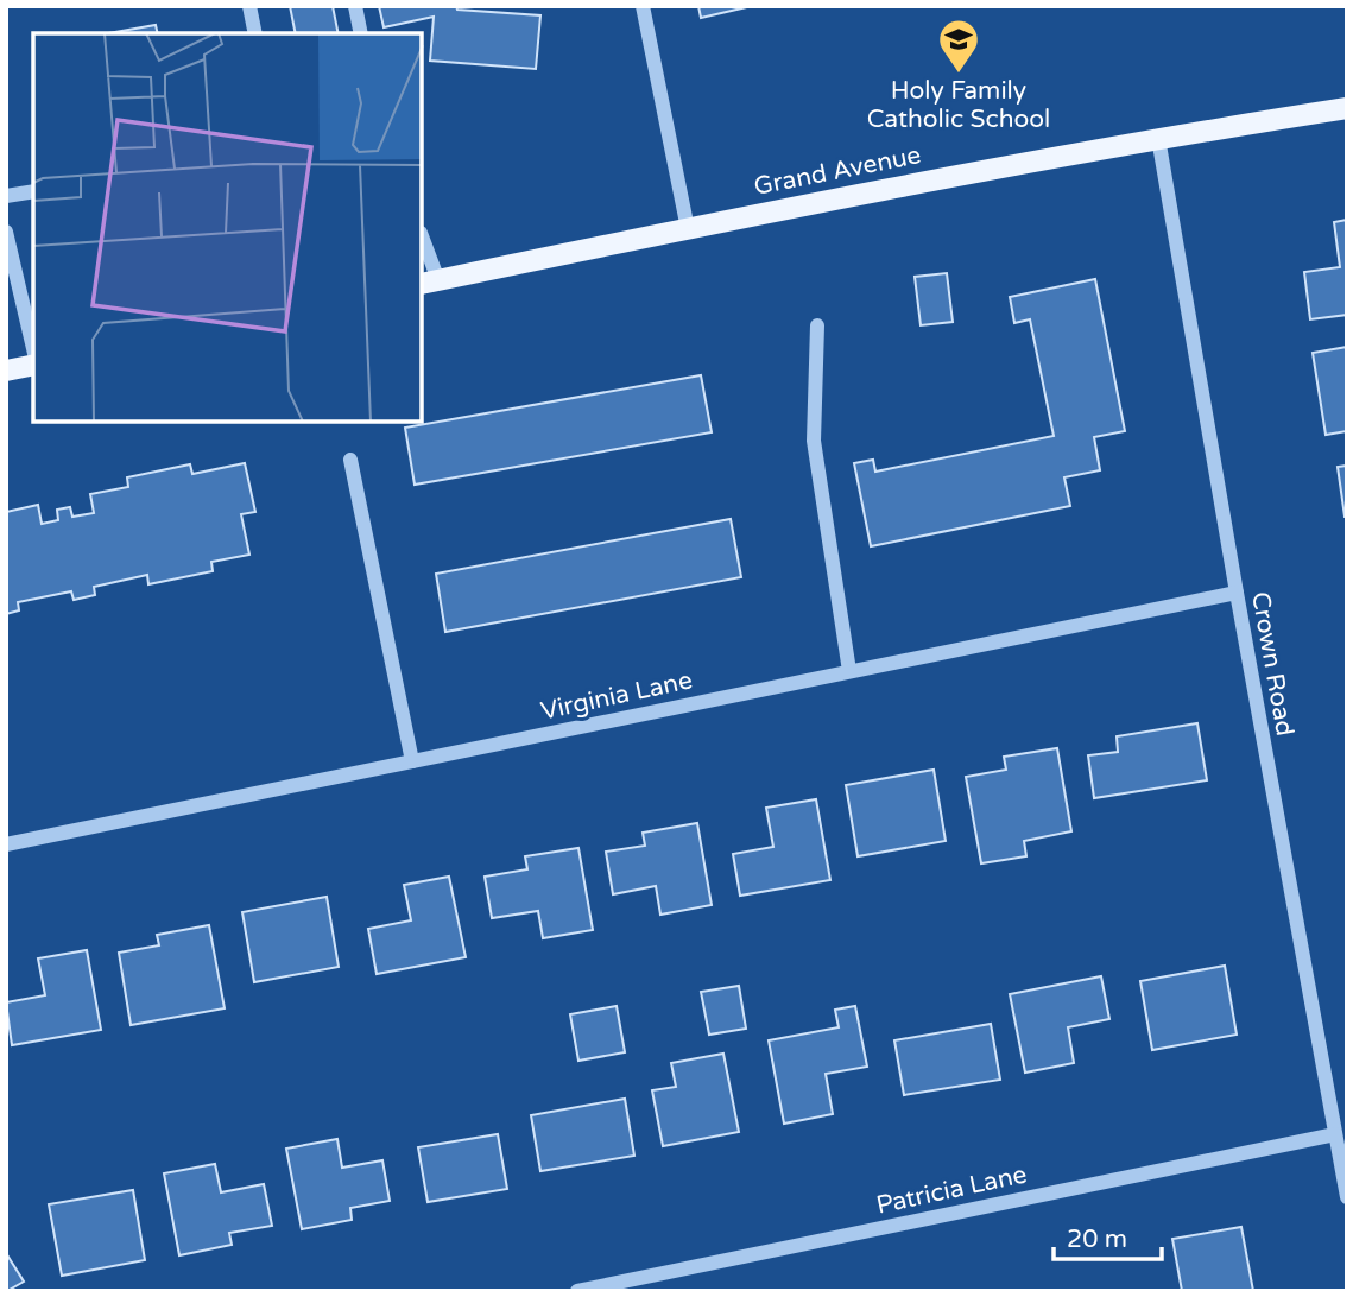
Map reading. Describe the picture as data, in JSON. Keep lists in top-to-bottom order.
{
  "streets": {
    "main road": ["Grand Avenue"],
    "street": ["Crown Road", "Virginia Lane", "Patricia Lane"]
  },
  "crossings": [
    ["Grand Avenue", "Crown Road"],
    ["Crown Road", "Virginia Lane"],
    ["Crown Road", "Patricia Lane"]
  ],
  "places": {
    "school or university": ["Holy Family Catholic School"]
  },
  "scale_bar": "20 m"
}
